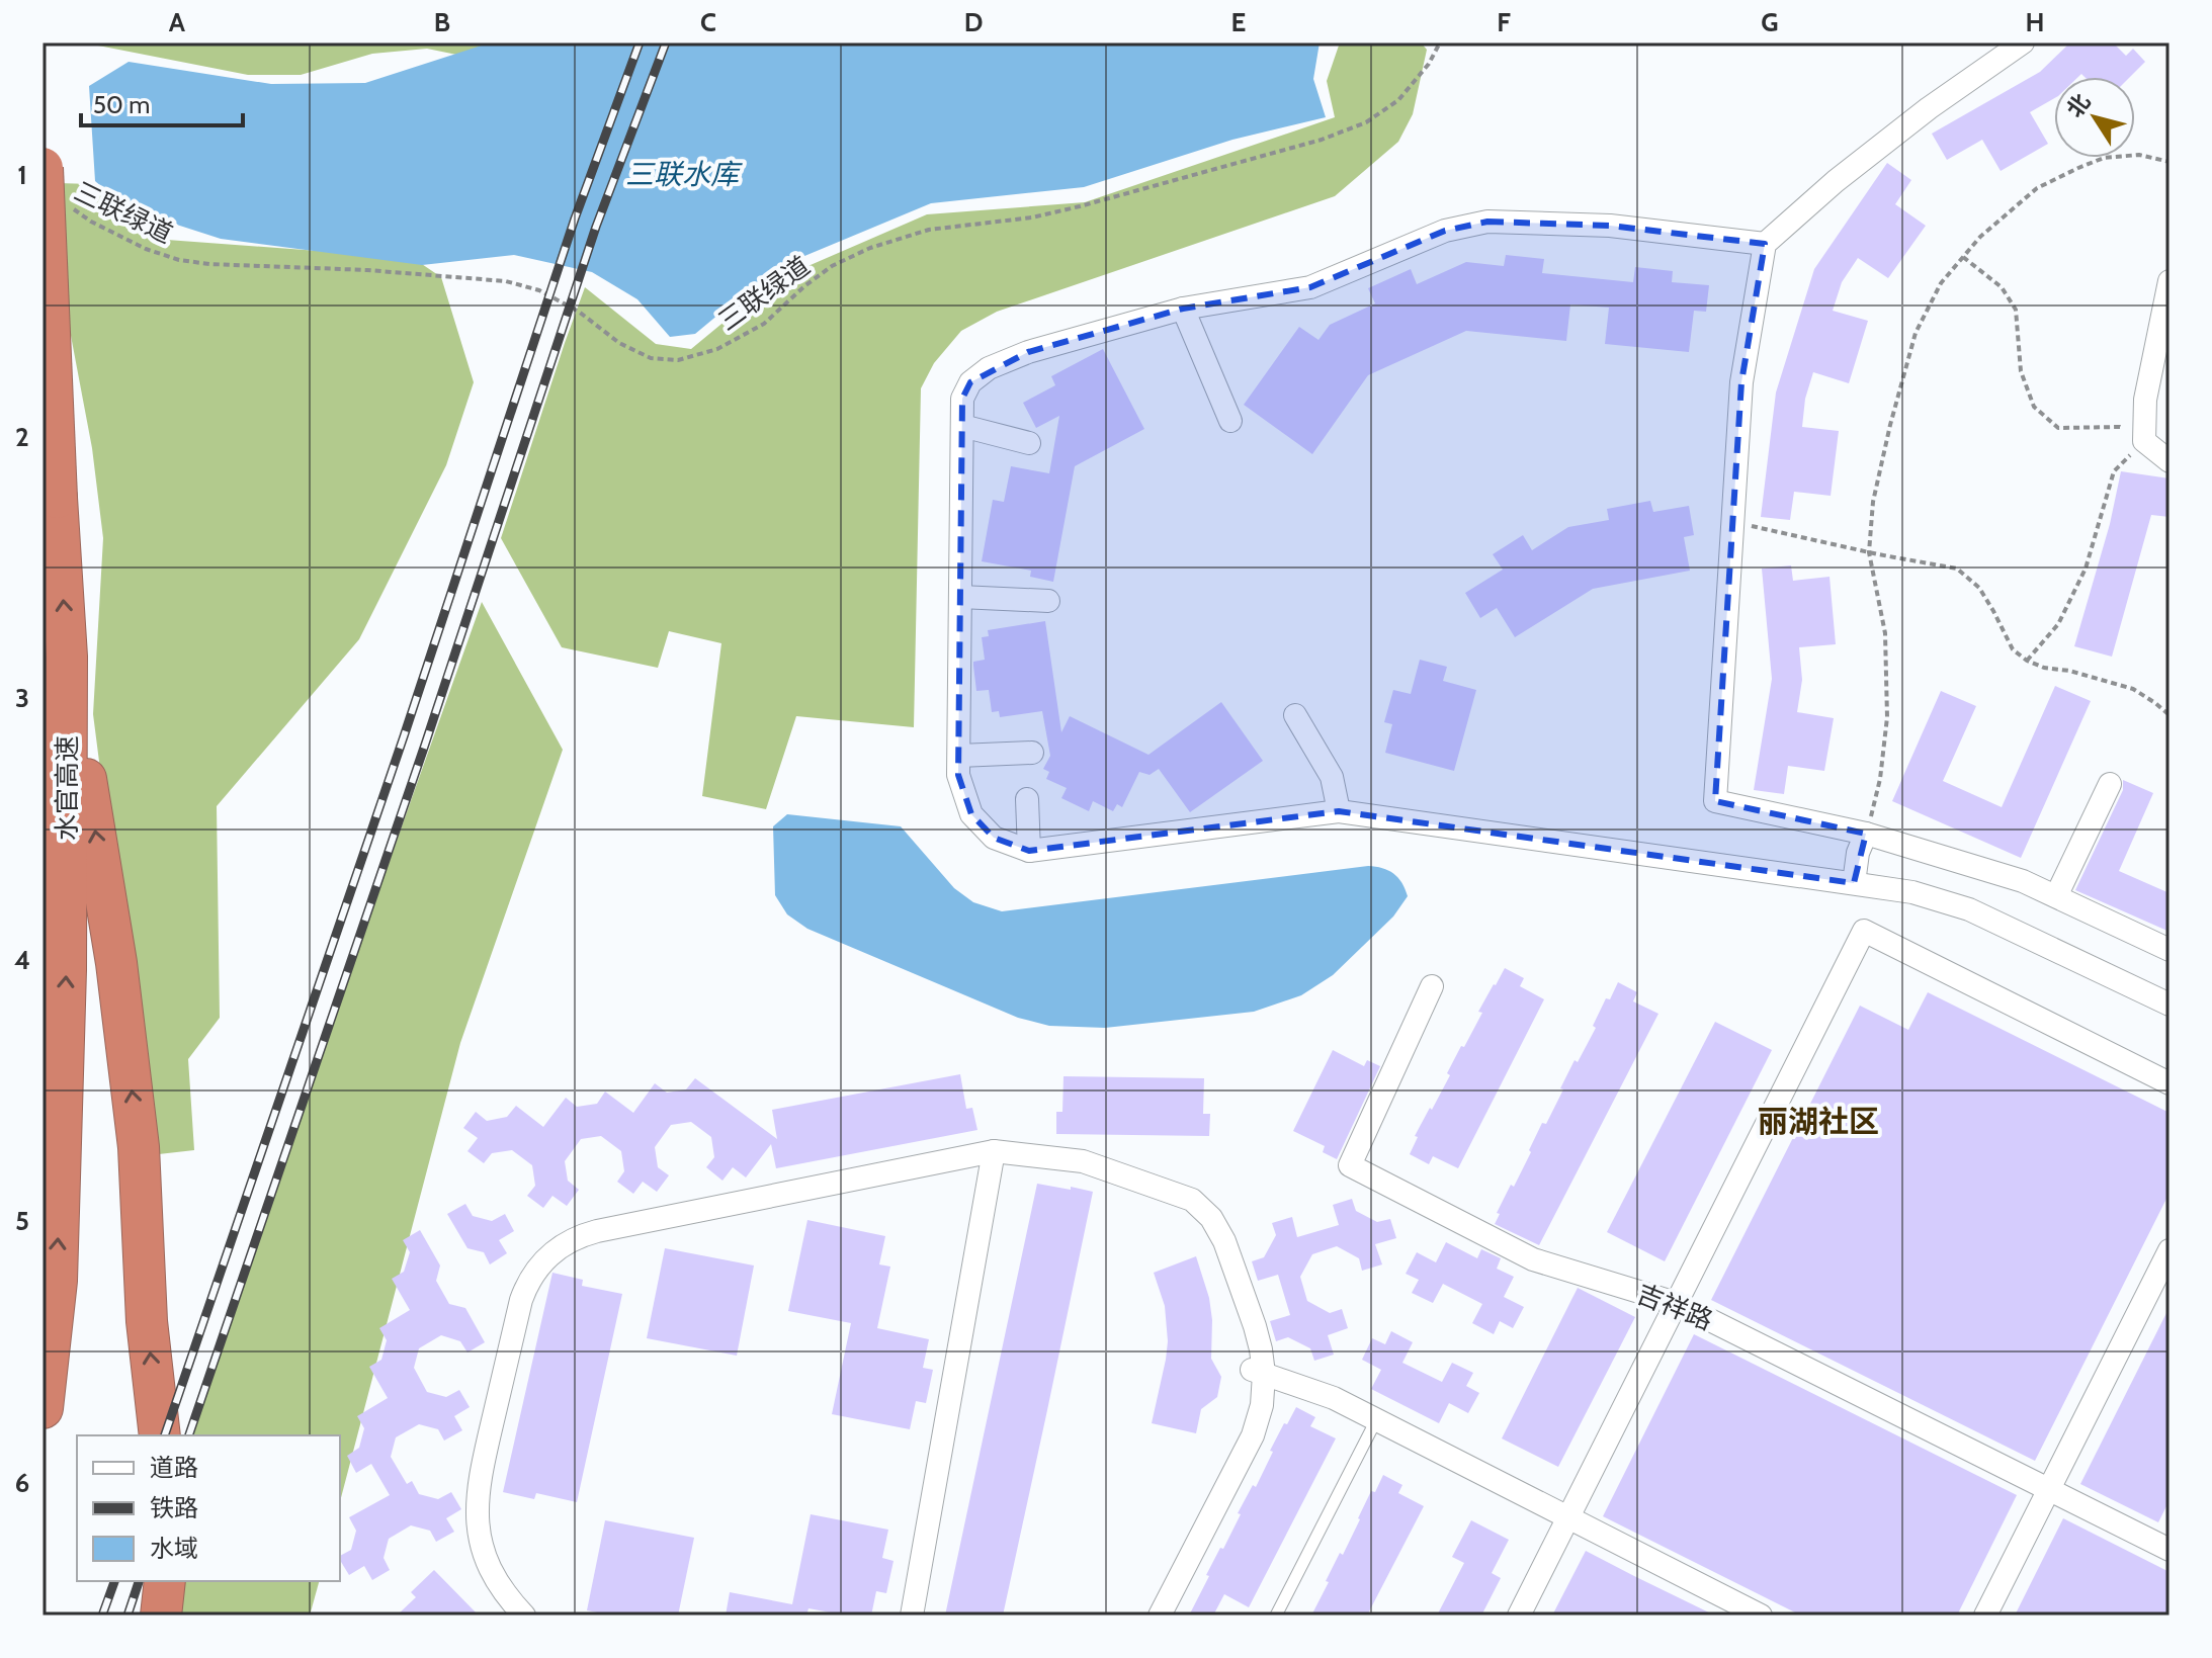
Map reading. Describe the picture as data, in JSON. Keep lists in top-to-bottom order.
{
  "streets": {
    "highway": ["水官高速"],
    "street": ["吉祥路"],
    "path": ["三联绿道"]
  },
  "districts": ["丽湖社区"],
  "water": ["三联水库"],
  "legend": ["道路", "铁路", "水域"],
  "scale_bar": "50 m",
  "north": "top left",
  "grid": {
    "columns": [
      "A",
      "B",
      "C",
      "D",
      "E",
      "F",
      "G",
      "H"
    ],
    "rows": [
      "1",
      "2",
      "3",
      "4",
      "5",
      "6"
    ]
  }
}
